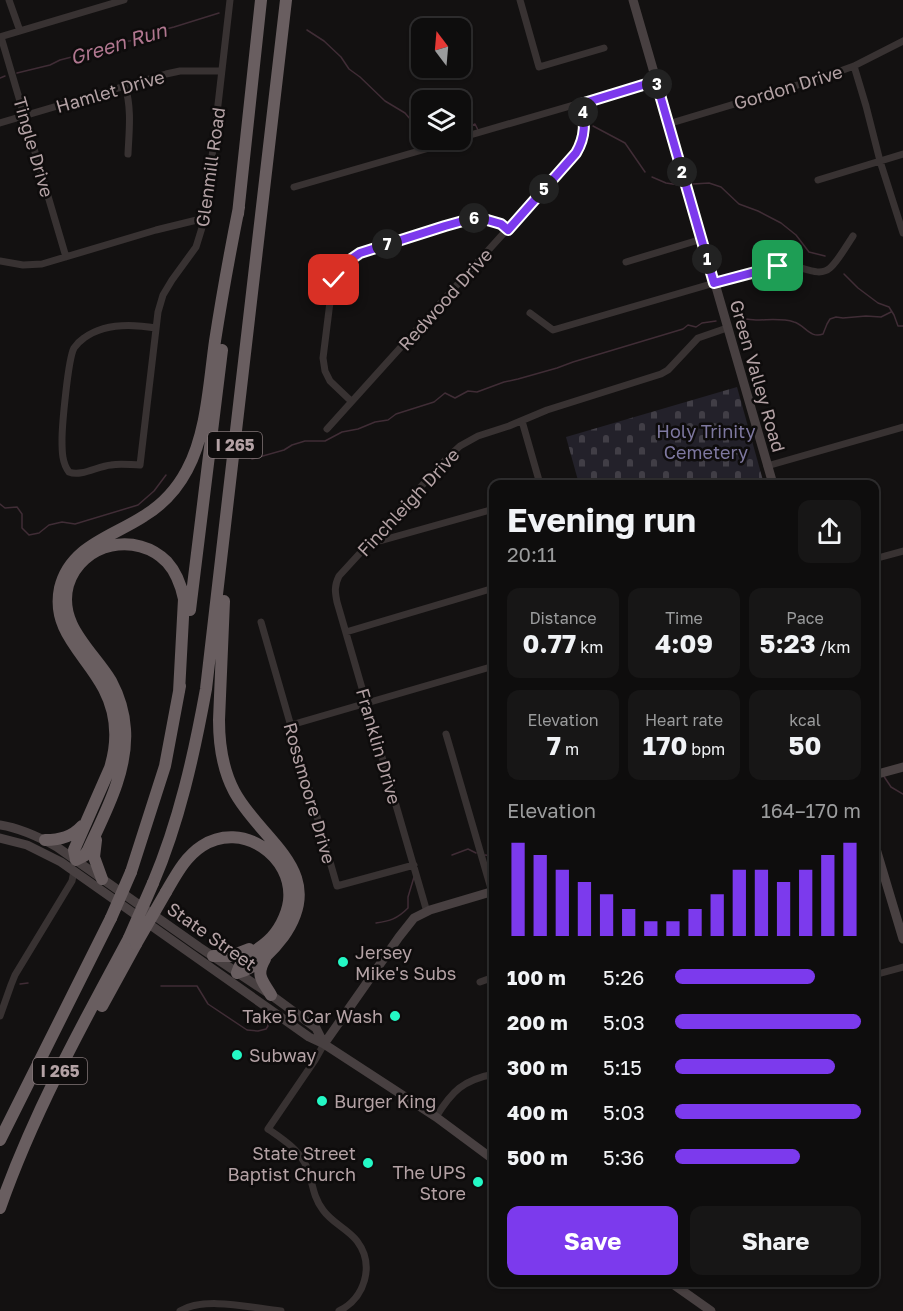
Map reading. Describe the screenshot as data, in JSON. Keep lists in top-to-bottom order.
{
  "streets": {
    "highway": ["I 265"],
    "main road": ["Green Valley Road", "State Street"],
    "street": [
      "Gordon Drive",
      "Hamlet Drive",
      "Tingle Drive",
      "Glenmill Road",
      "Redwood Drive",
      "Finchleigh Drive",
      "Franklin Drive",
      "Rossmoore Drive"
    ]
  },
  "crossings": [
    ["Gordon Drive", "Green Valley Road"],
    ["Hamlet Drive", "Tingle Drive"],
    ["Hamlet Drive", "Glenmill Road"],
    ["Green Valley Road", "Finchleigh Drive"],
    ["Finchleigh Drive", "Franklin Drive"],
    ["Franklin Drive", "Rossmoore Drive"]
  ],
  "water": ["Green Run"],
  "parks": ["Holy Trinity Cemetery"],
  "places": [
    "Jersey Mike's Subs",
    "Take 5 Car Wash",
    "Subway",
    "Burger King",
    "State Street Baptist Church",
    "The UPS Store"
  ],
  "north": "top",
  "page": {
    "pins": [
      "3",
      "4",
      "2",
      "5",
      "6",
      "7",
      "1"
    ],
    "heading": ["Evening run", "20:11"],
    "stats": [
      ["Distance", "0.77 km"],
      ["Time", "4:09"],
      ["Pace", "5:23 /km"],
      ["Elevation", "7 m"],
      ["Heart rate", "170 bpm"],
      ["kcal", "50"]
    ],
    "chart": ["Elevation", "164–170 m"],
    "list": [
      {
        "name": "100 m",
        "note": "5:26"
      },
      {
        "name": "200 m",
        "note": "5:03"
      },
      {
        "name": "300 m",
        "note": "5:15"
      },
      {
        "name": "400 m",
        "note": "5:03"
      },
      {
        "name": "500 m",
        "note": "5:36"
      }
    ],
    "buttons": ["Save", "Share"]
  }
}
